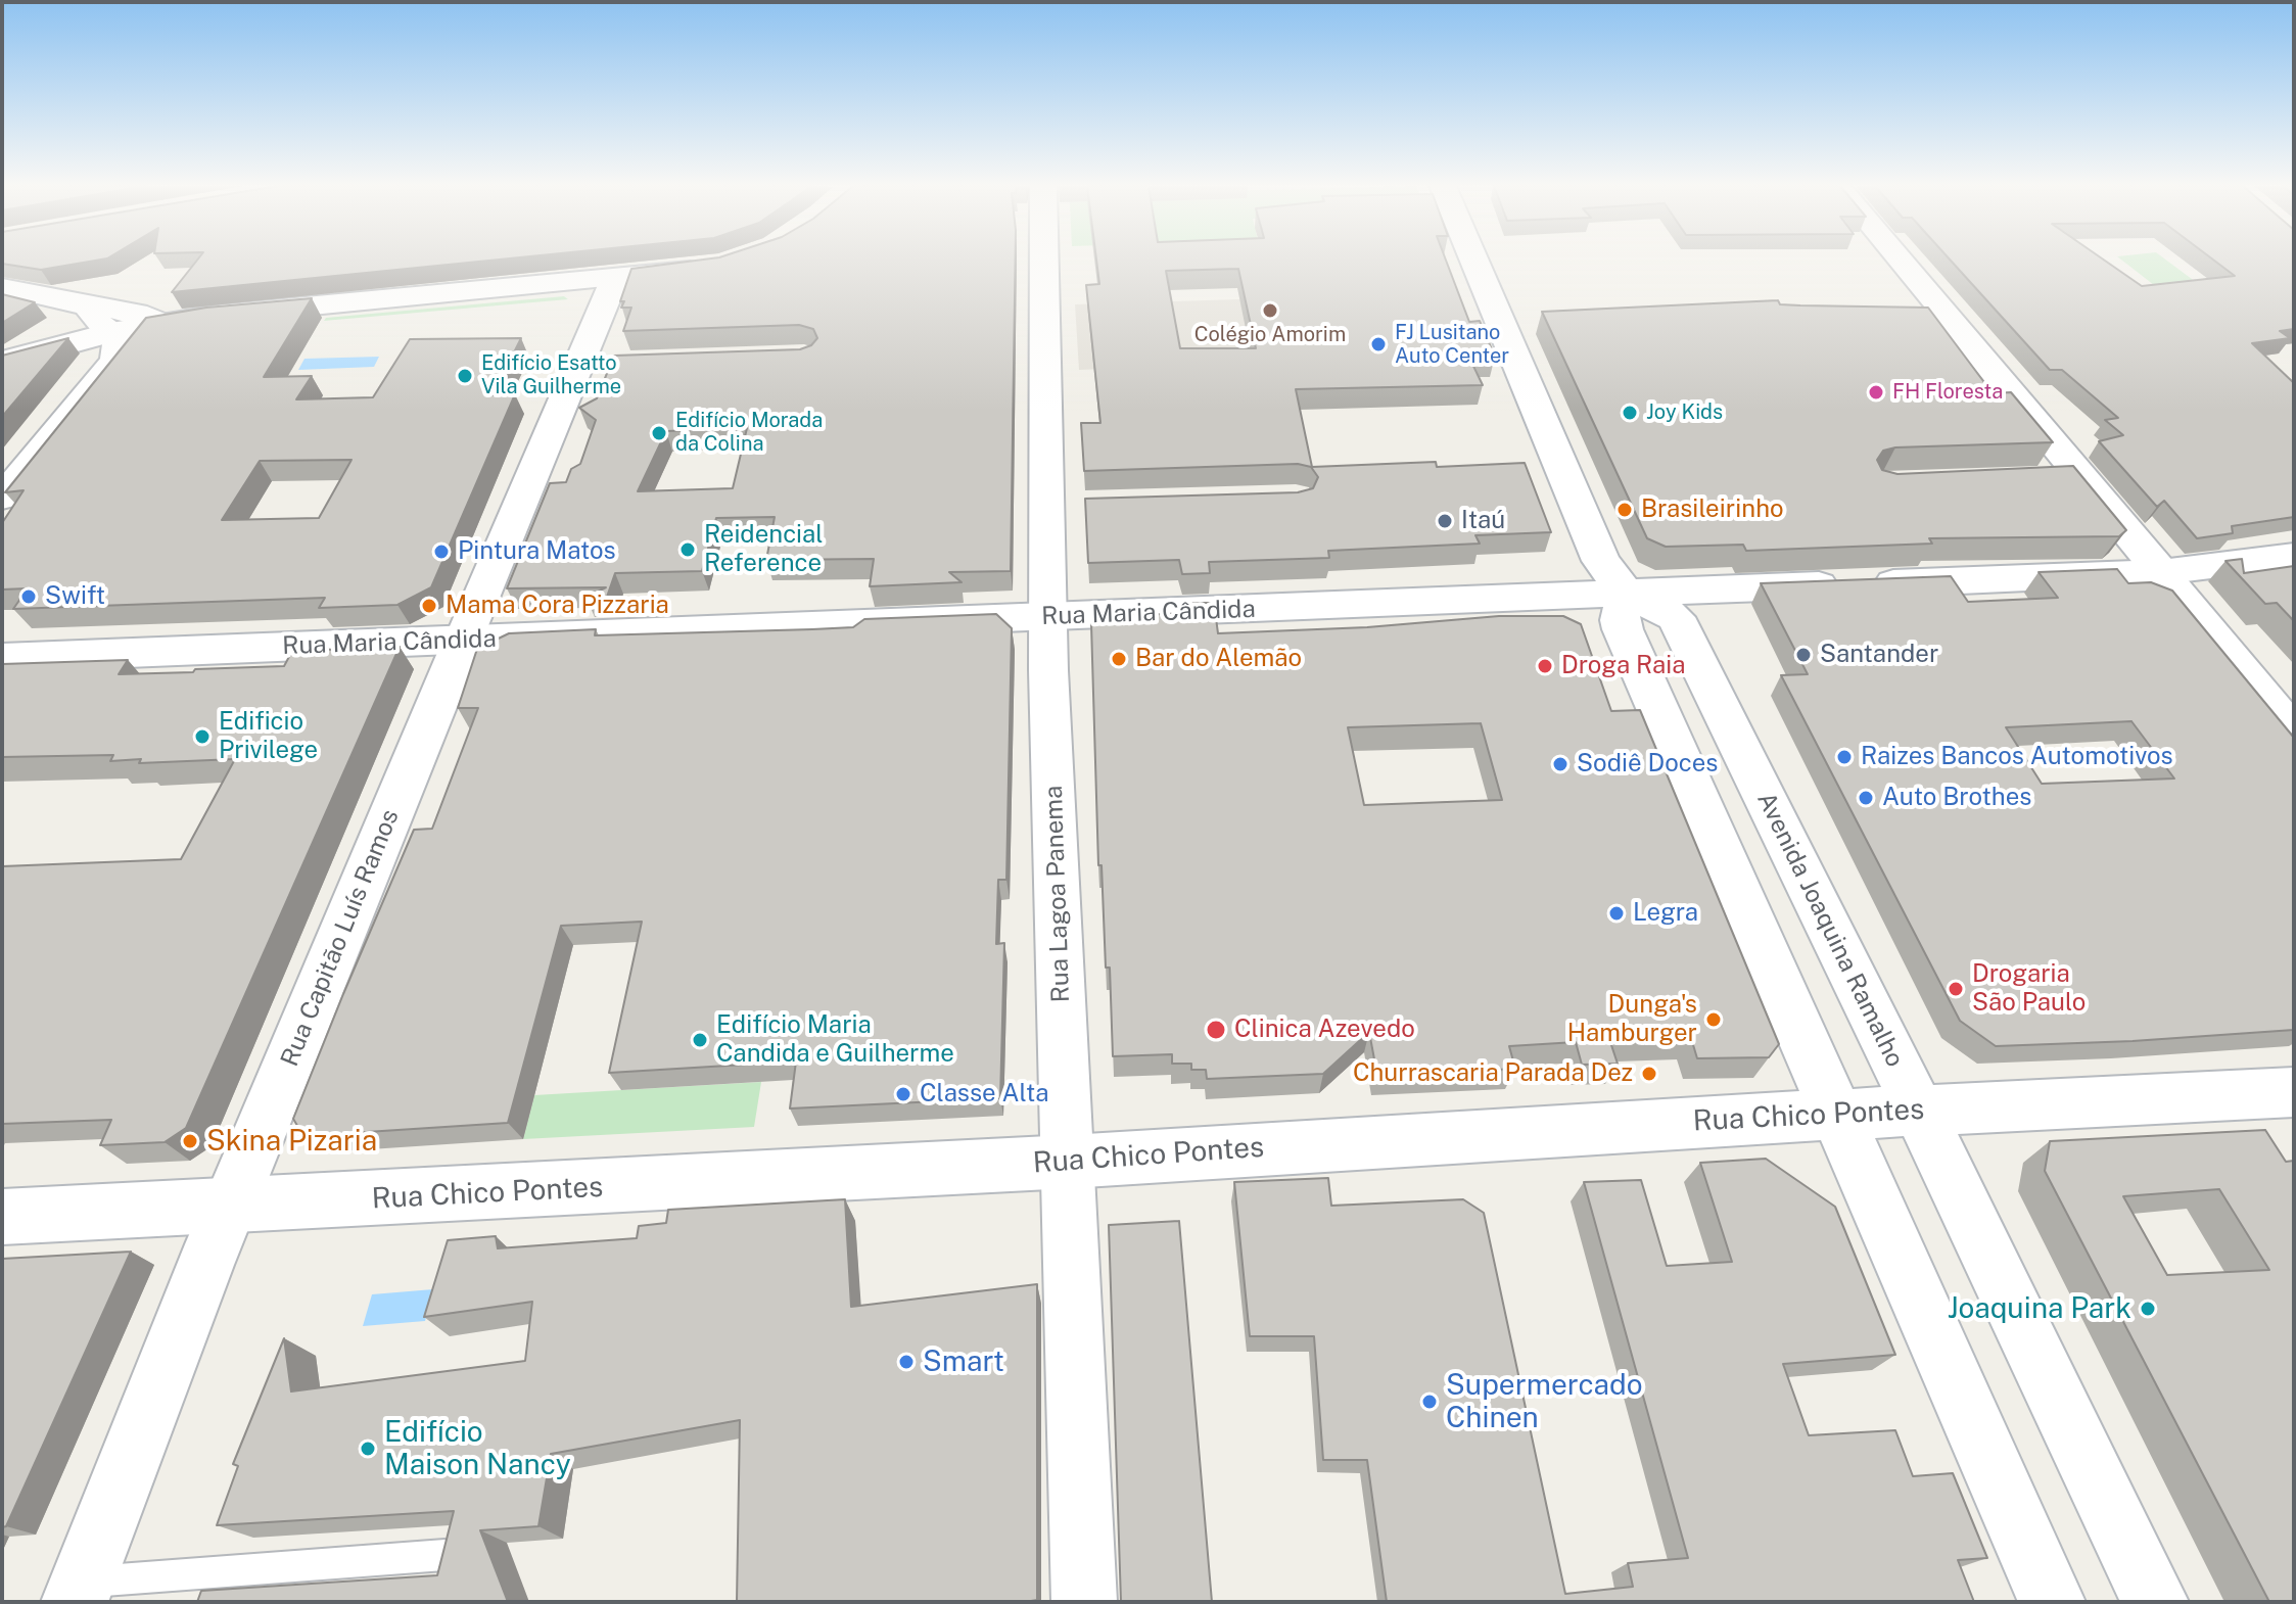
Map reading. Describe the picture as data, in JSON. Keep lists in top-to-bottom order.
{
  "streets": {
    "main road": [
      "Rua Maria Cândida",
      "Avenida Joaquina Ramalho",
      "Rua Capitão Luís Ramos",
      "Rua Chico Pontes"
    ],
    "street": ["Rua Lagoa Panema"]
  },
  "crossings": [
    ["Rua Maria Cândida", "Rua Lagoa Panema"],
    ["Rua Maria Cândida", "Avenida Joaquina Ramalho"],
    ["Rua Maria Cândida", "Rua Capitão Luís Ramos"],
    ["Rua Lagoa Panema", "Rua Chico Pontes"],
    ["Avenida Joaquina Ramalho", "Rua Chico Pontes"],
    ["Rua Capitão Luís Ramos", "Rua Chico Pontes"]
  ],
  "places": [
    "Colégio Amorim",
    "FJ Lusitano Auto Center",
    "Edifício Esatto Vila Guilherme",
    "FH Floresta",
    "Joy Kids",
    "Edifício Morada da Colina",
    "Brasileirinho",
    "Itaú",
    "Reidencial Reference",
    "Pintura Matos",
    "Swift",
    "Mama Cora Pizzaria",
    "Santander",
    "Bar do Alemão",
    "Droga Raia",
    "Edificio Privilege",
    "Raizes Bancos Automotivos",
    "Sodiê Doces",
    "Auto Brothes",
    "Legra",
    "Drogaria São Paulo",
    "Dunga's Hamburger",
    "Clinica Azevedo",
    "Edifício Maria Candida e Guilherme",
    "Churrascaria Parada Dez",
    "Classe Alta",
    "Skina Pizaria",
    "Joaquina Park",
    "Smart",
    "Supermercado Chinen",
    "Edifício Maison Nancy"
  ]
}
